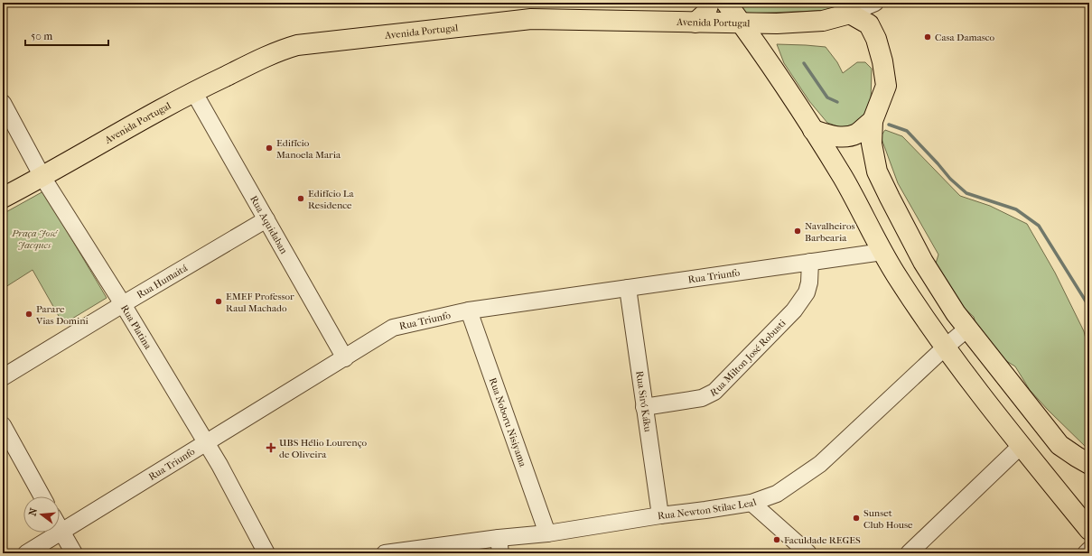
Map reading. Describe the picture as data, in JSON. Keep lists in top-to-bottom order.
{
  "streets": {
    "main road": ["Avenida Portugal"],
    "street": [
      "Rua Aquidaban",
      "Rua Triunfo",
      "Rua Humaitá",
      "Rua Platina",
      "Rua Milton José Robusti",
      "Rua Siró Káku",
      "Rua Noboru Nisiyama",
      "Rua Newton Stilac Leal"
    ]
  },
  "crossings": [
    ["Avenida Portugal", "Rua Aquidaban"],
    ["Avenida Portugal", "Rua Platina"],
    ["Rua Aquidaban", "Rua Triunfo"],
    ["Rua Aquidaban", "Rua Humaitá"],
    ["Rua Triunfo", "Rua Platina"],
    ["Rua Triunfo", "Rua Milton José Robusti"],
    ["Rua Triunfo", "Rua Siró Káku"],
    ["Rua Triunfo", "Rua Noboru Nisiyama"],
    ["Rua Humaitá", "Rua Platina"],
    ["Rua Milton José Robusti", "Rua Siró Káku"],
    ["Rua Siró Káku", "Rua Newton Stilac Leal"],
    ["Rua Noboru Nisiyama", "Rua Newton Stilac Leal"]
  ],
  "parks": ["Praça José Jacques"],
  "places": {
    "other": [
      "Casa Damasco",
      "Edifício Manoela Maria",
      "Edifício La Residence",
      "Navalheiros Barbearia",
      "EMEF Professor Raul Machado",
      "Parare Vias Domini",
      "Sunset Club House",
      "Faculdade REGES"
    ],
    "health": ["UBS Hélio Lourenço de Oliveira"]
  },
  "scale_bar": "50 m",
  "north": "left"
}
